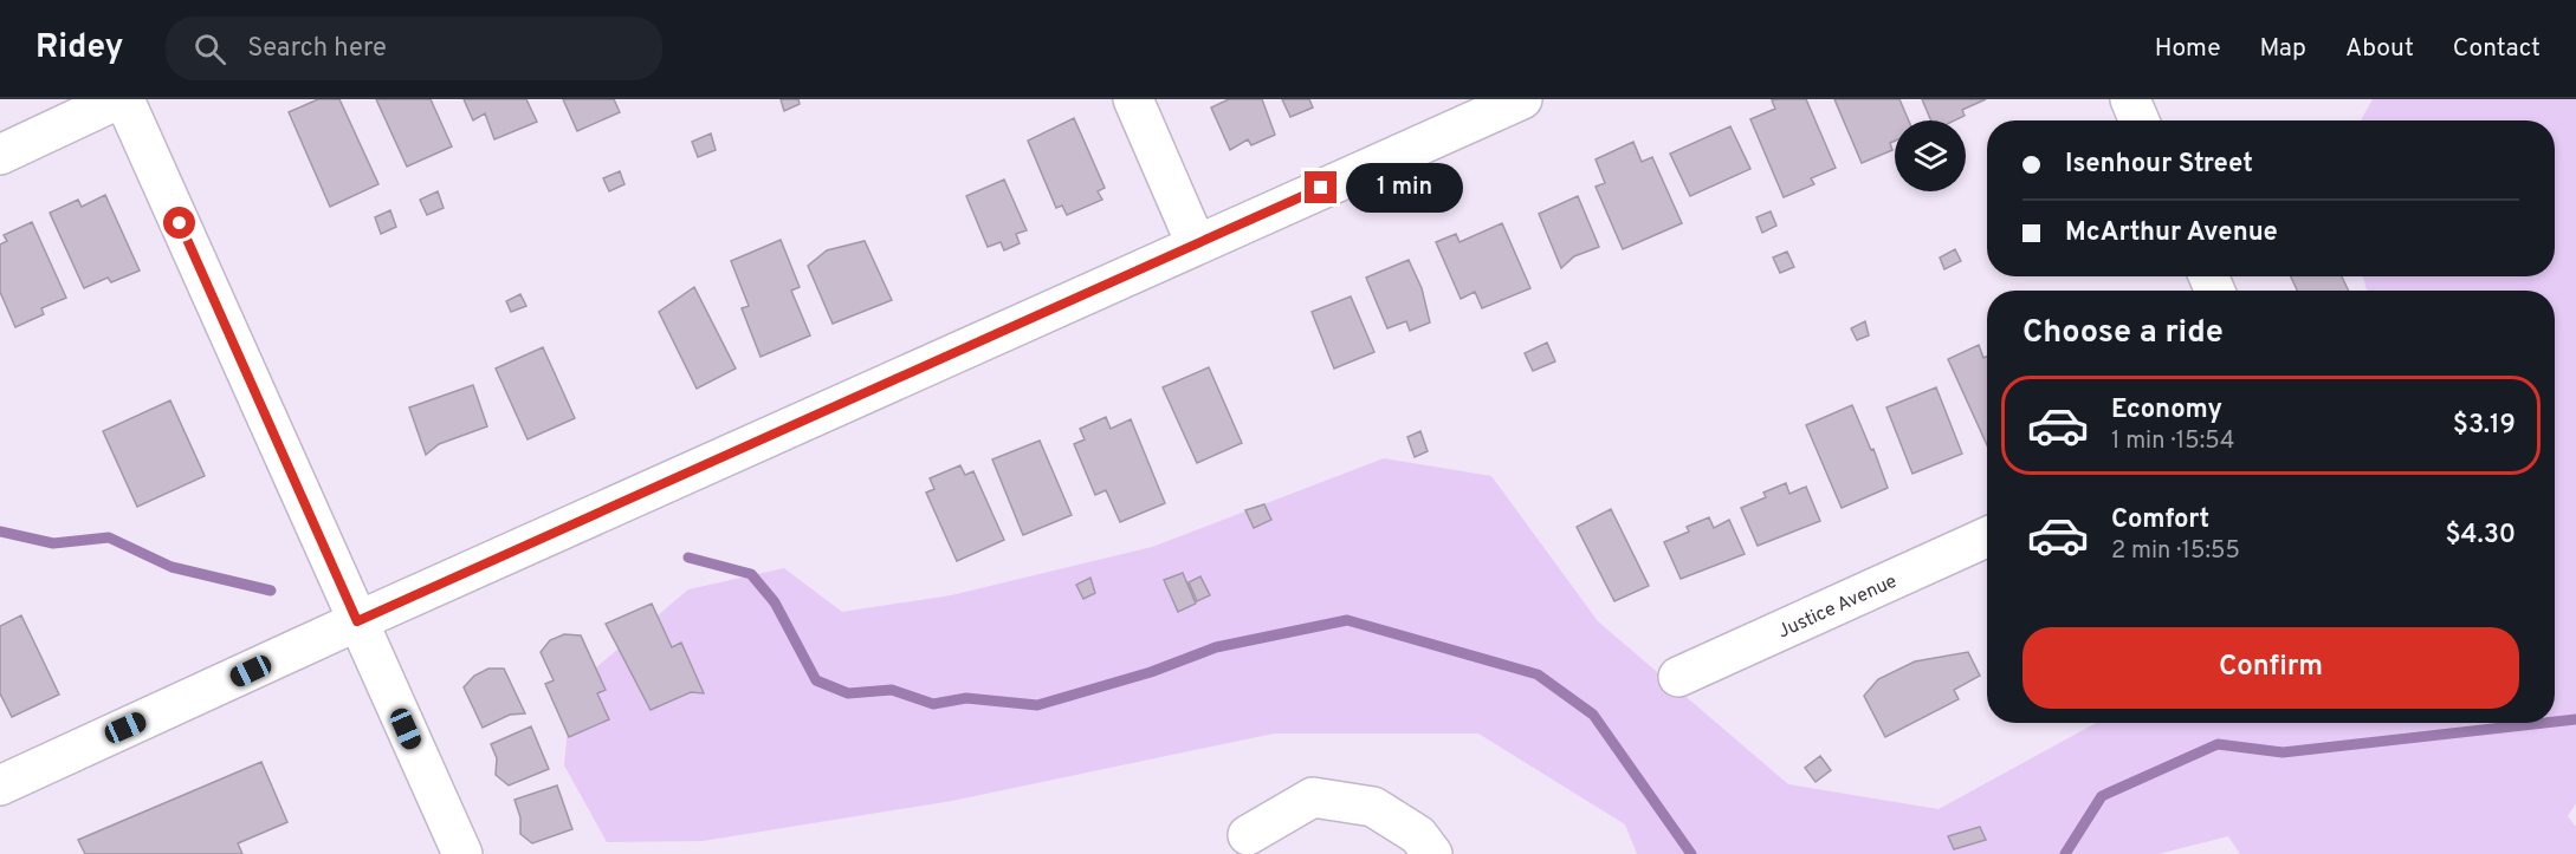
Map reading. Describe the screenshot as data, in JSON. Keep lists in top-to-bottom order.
{
  "streets": {
    "street": ["Justice Avenue"]
  },
  "page": {
    "header": "Ridey",
    "search": "Search here",
    "nav": [
      "Home",
      "Map",
      "About",
      "Contact"
    ],
    "banner": ["Isenhour Street", "McArthur Avenue"],
    "bubble": "1 min",
    "heading": "Choose a ride",
    "list": [
      {
        "name": "Economy",
        "note": "1 min · 15:54",
        "value": "$3.19"
      },
      {
        "name": "Comfort",
        "note": "2 min · 15:55",
        "value": "$4.30"
      }
    ],
    "buttons": "Confirm"
  }
}
